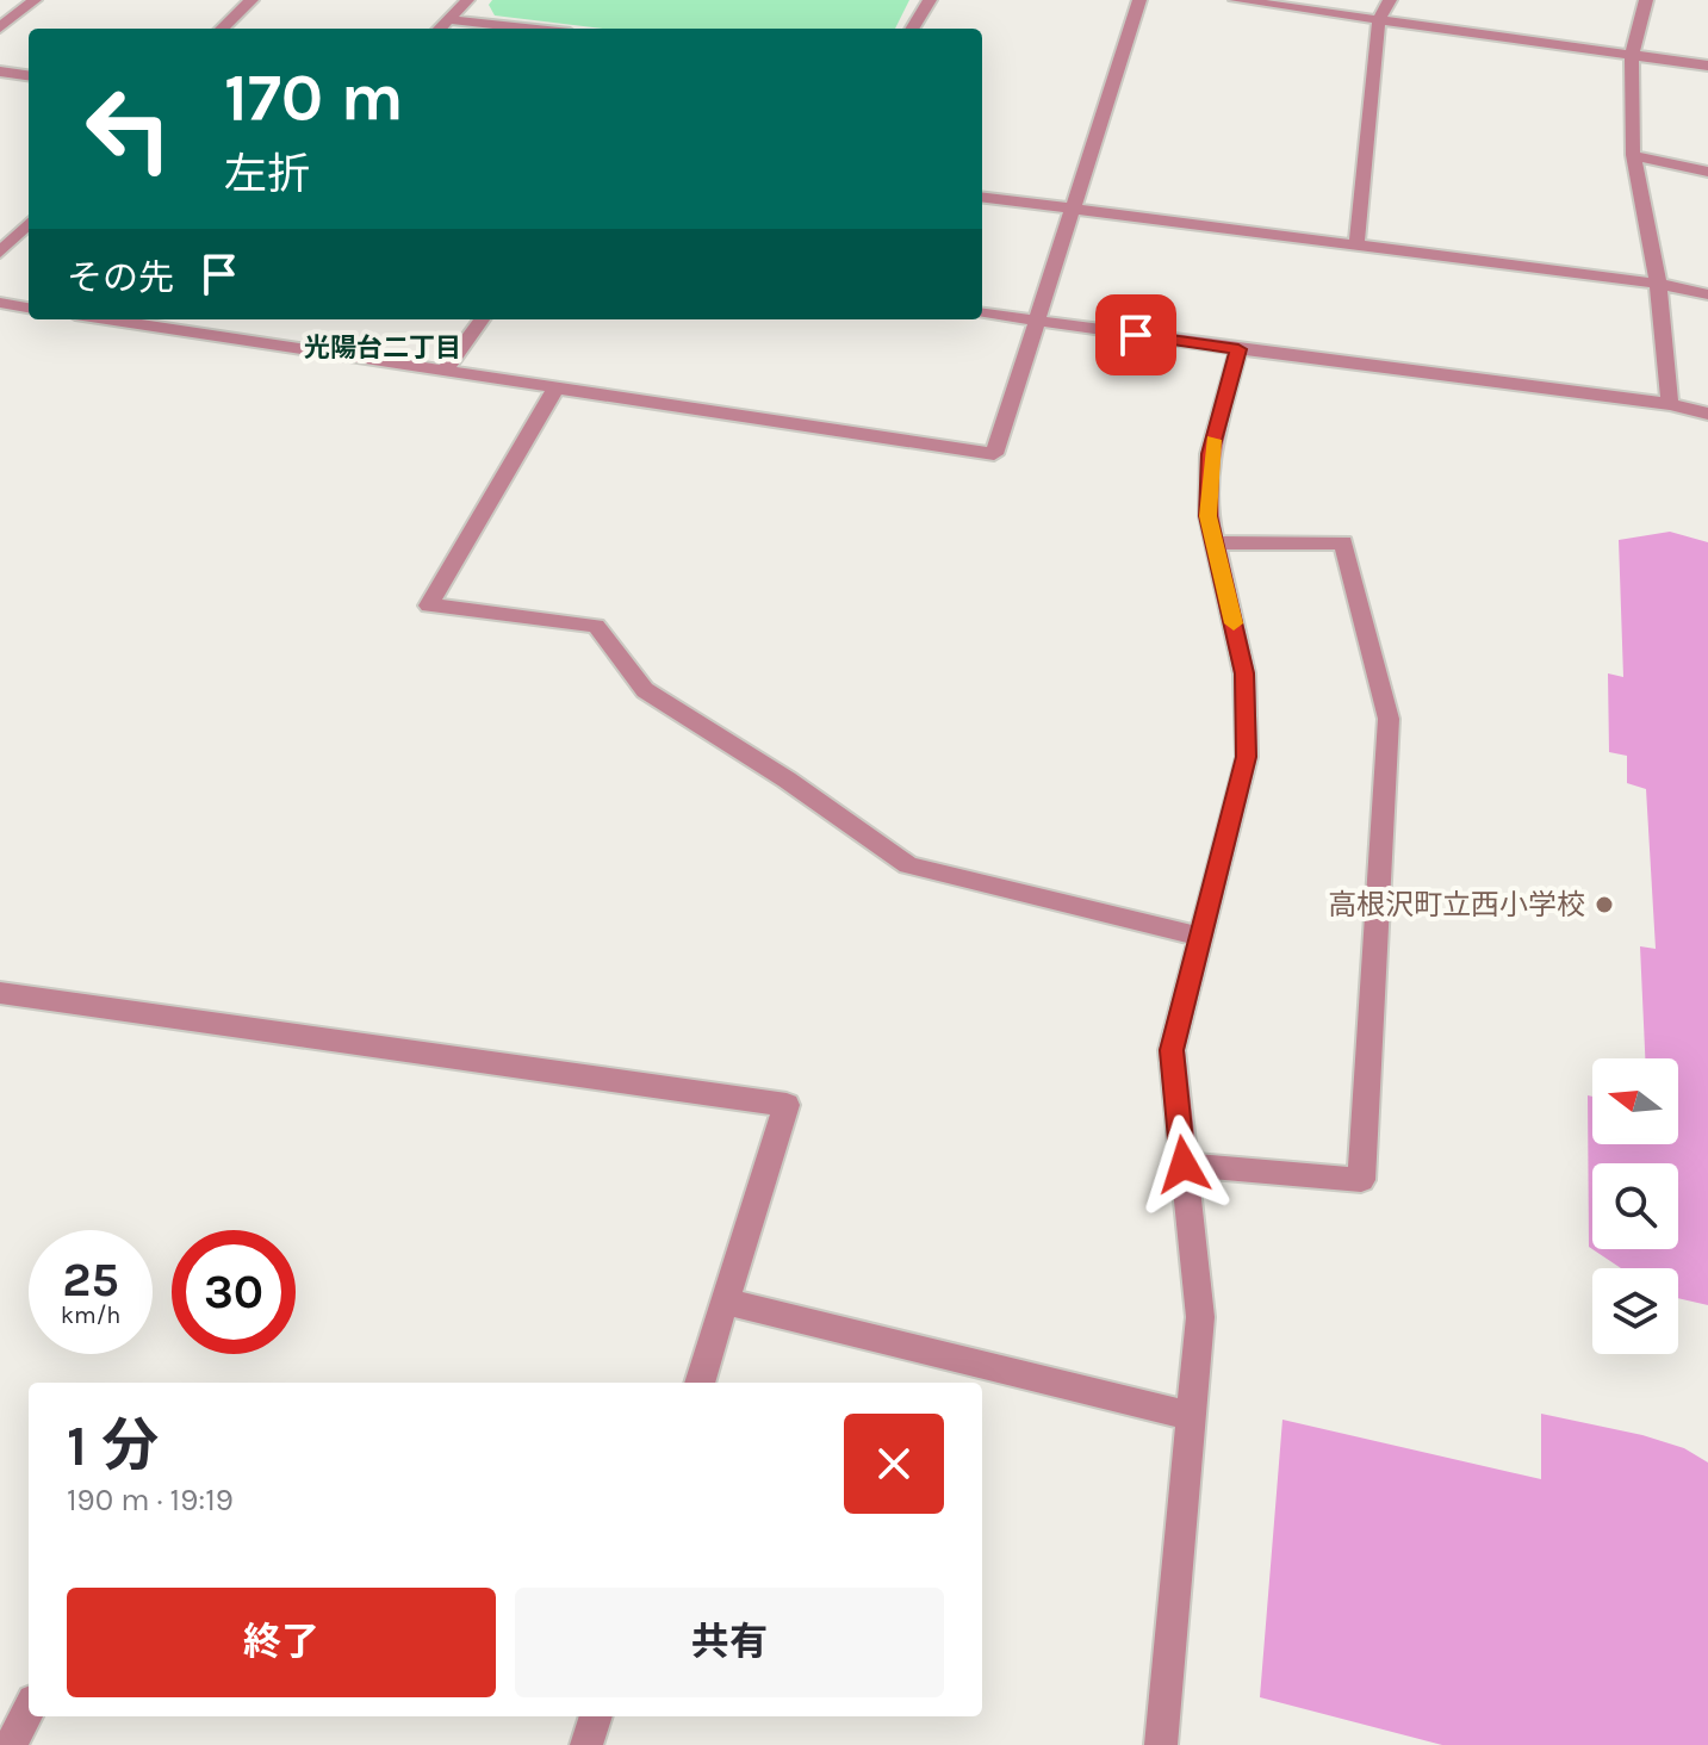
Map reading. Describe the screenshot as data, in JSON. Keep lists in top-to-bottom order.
{
  "districts": ["光陽台二丁目"],
  "places": ["高根沢町立西小学校"],
  "north": "left",
  "page": {
    "turn": ["170 m", "左折"],
    "then": "その先",
    "speed": "25 km/h",
    "limit": "30",
    "heading": ["1 分", "190 m · 19:19"],
    "buttons": ["終了", "共有"]
  }
}
